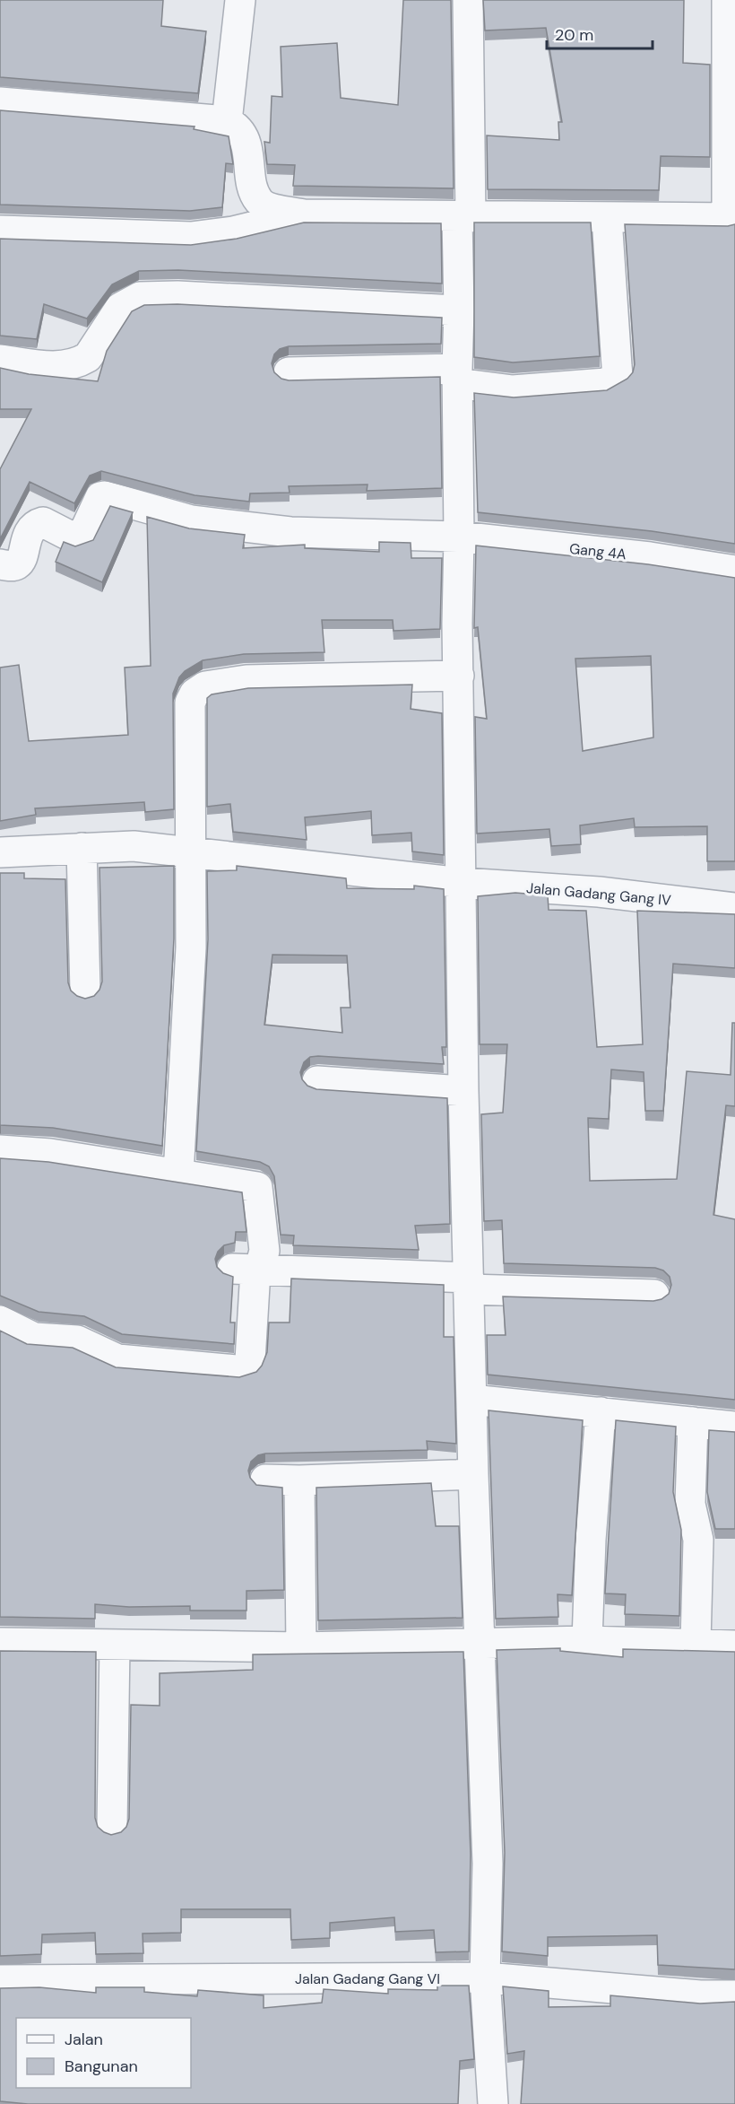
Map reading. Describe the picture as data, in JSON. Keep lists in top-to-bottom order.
{
  "streets": {
    "street": ["Gang 4A", "Jalan Gadang Gang IV", "Jalan Gadang Gang VI"]
  },
  "legend": ["Jalan", "Bangunan"],
  "scale_bar": "20 m"
}
